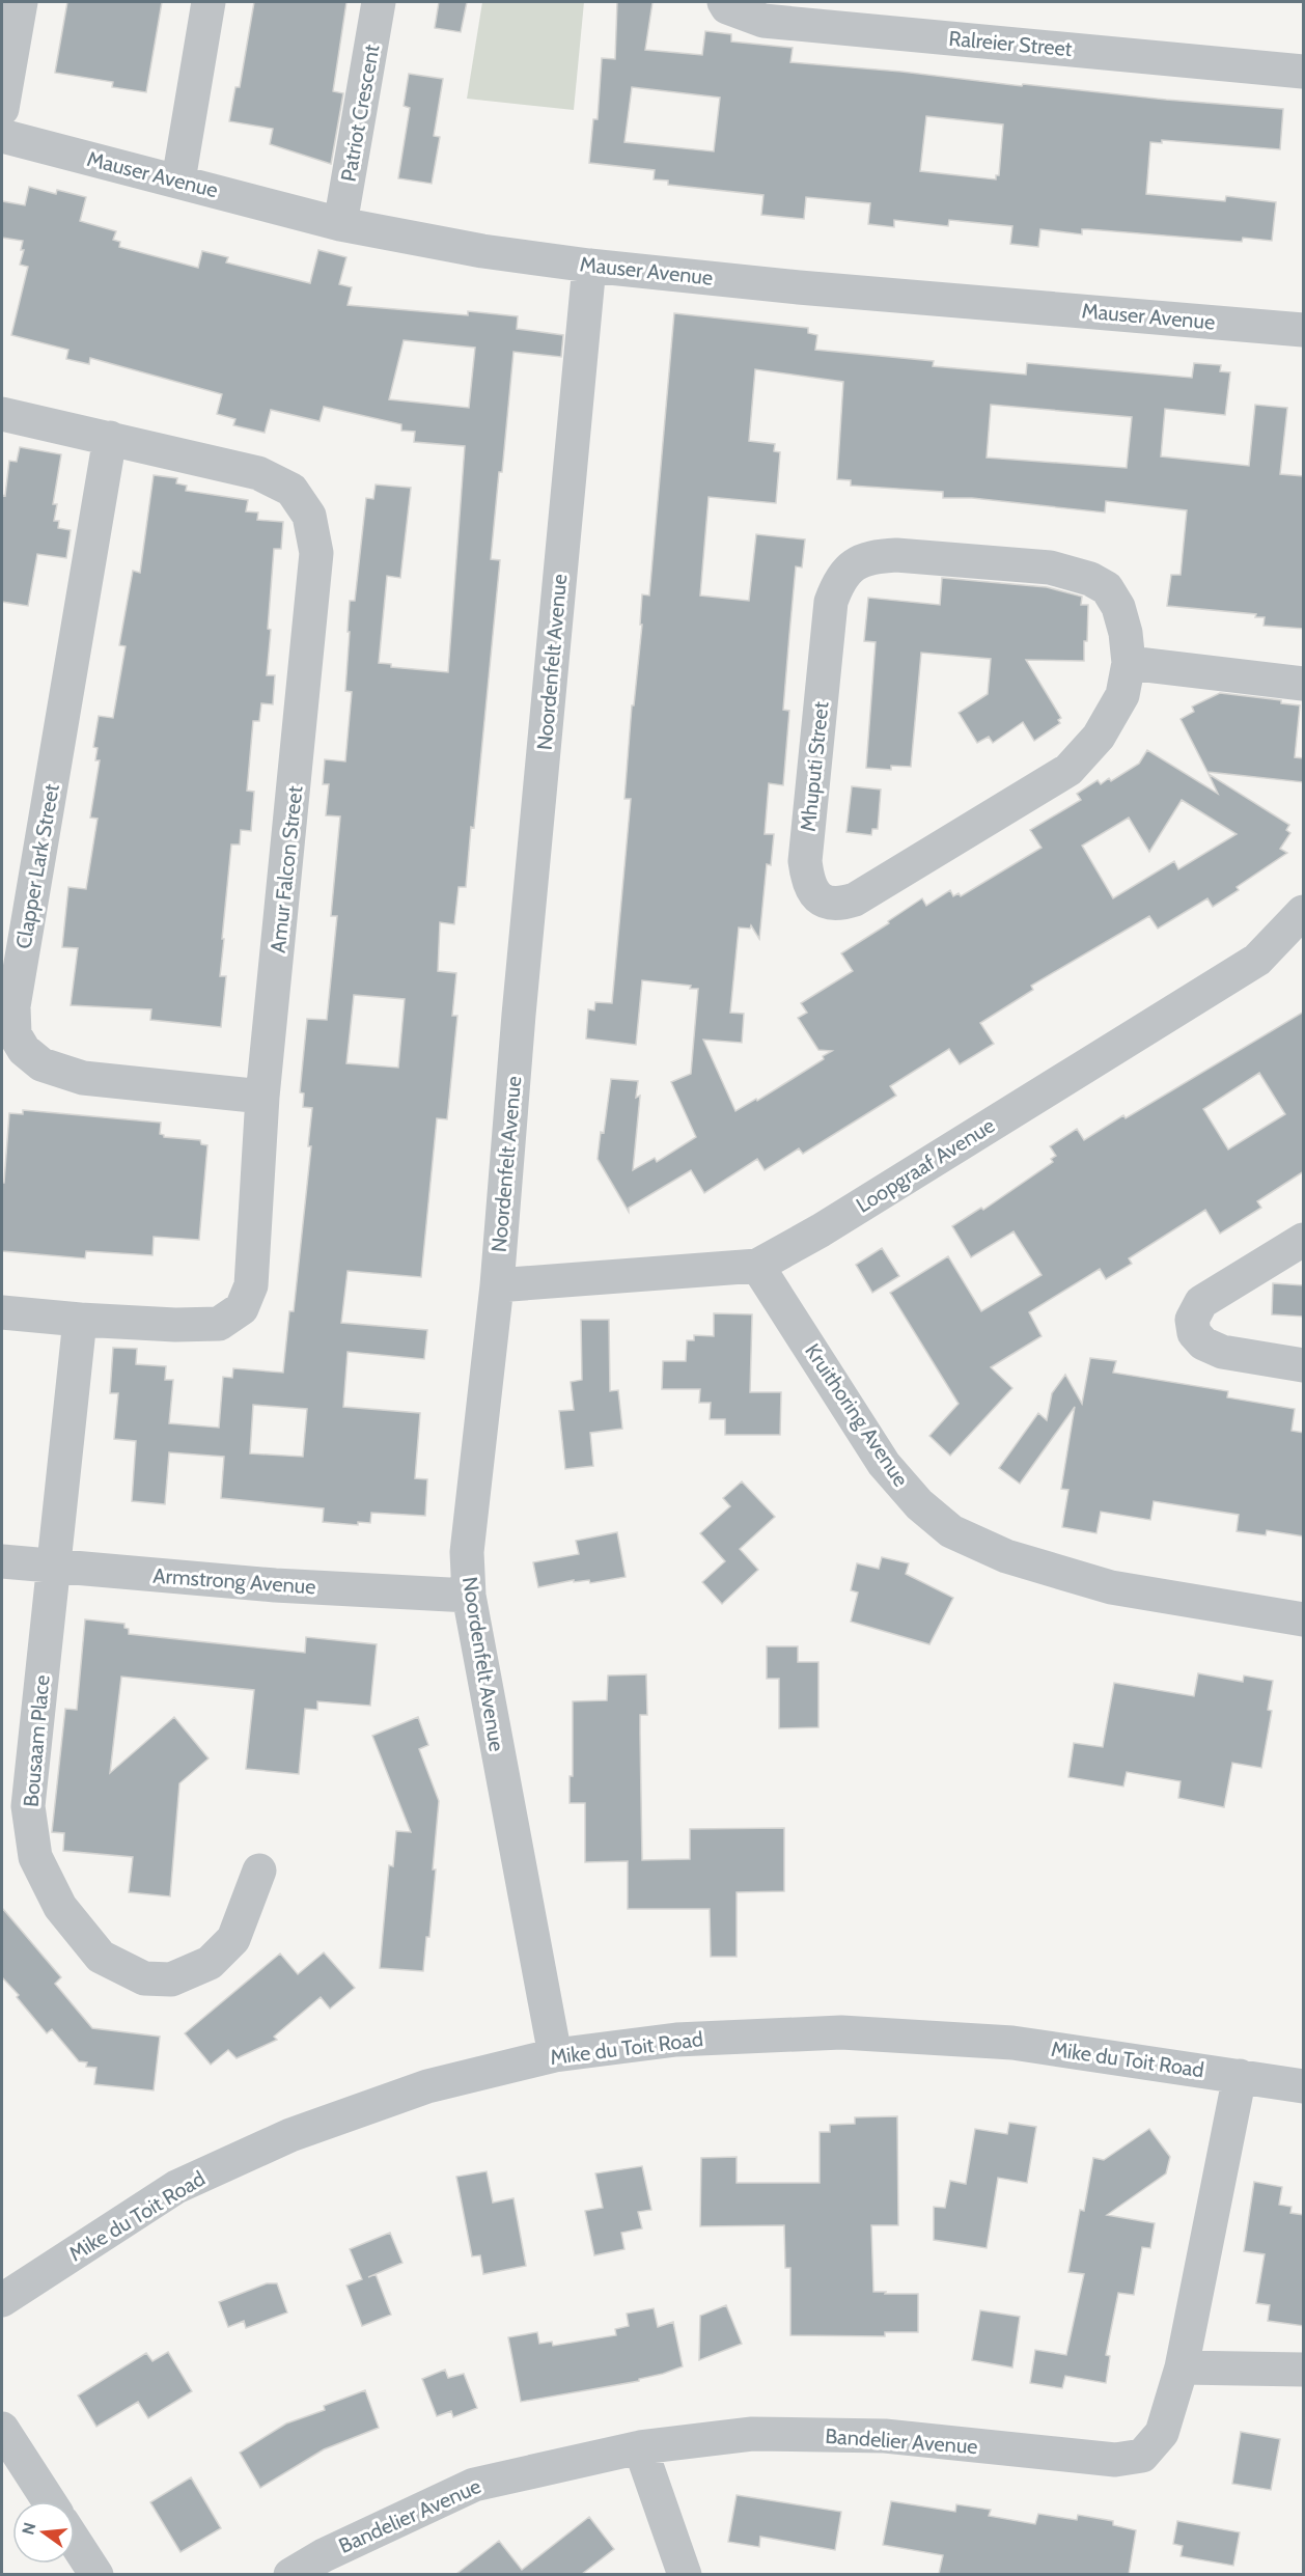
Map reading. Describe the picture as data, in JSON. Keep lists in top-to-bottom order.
{
  "streets": {
    "street": [
      "Ralreier Street",
      "Patriot Crescent",
      "Mauser Avenue",
      "Noordenfelt Avenue",
      "Mhuputi Street",
      "Clapper Lark Street",
      "Amur Falcon Street",
      "Loopgraaf Avenue",
      "Kruithoring Avenue",
      "Armstrong Avenue",
      "Bousaam Place",
      "Mike du Toit Road",
      "Bandelier Avenue"
    ]
  },
  "crossings": [
    ["Patriot Crescent", "Mauser Avenue"],
    ["Mauser Avenue", "Noordenfelt Avenue"],
    ["Noordenfelt Avenue", "Loopgraaf Avenue"],
    ["Noordenfelt Avenue", "Armstrong Avenue"],
    ["Noordenfelt Avenue", "Mike du Toit Road"],
    ["Clapper Lark Street", "Amur Falcon Street"],
    ["Amur Falcon Street", "Bousaam Place"],
    ["Loopgraaf Avenue", "Kruithoring Avenue"],
    ["Armstrong Avenue", "Bousaam Place"],
    ["Mike du Toit Road", "Bandelier Avenue"]
  ],
  "north": "left"
}
